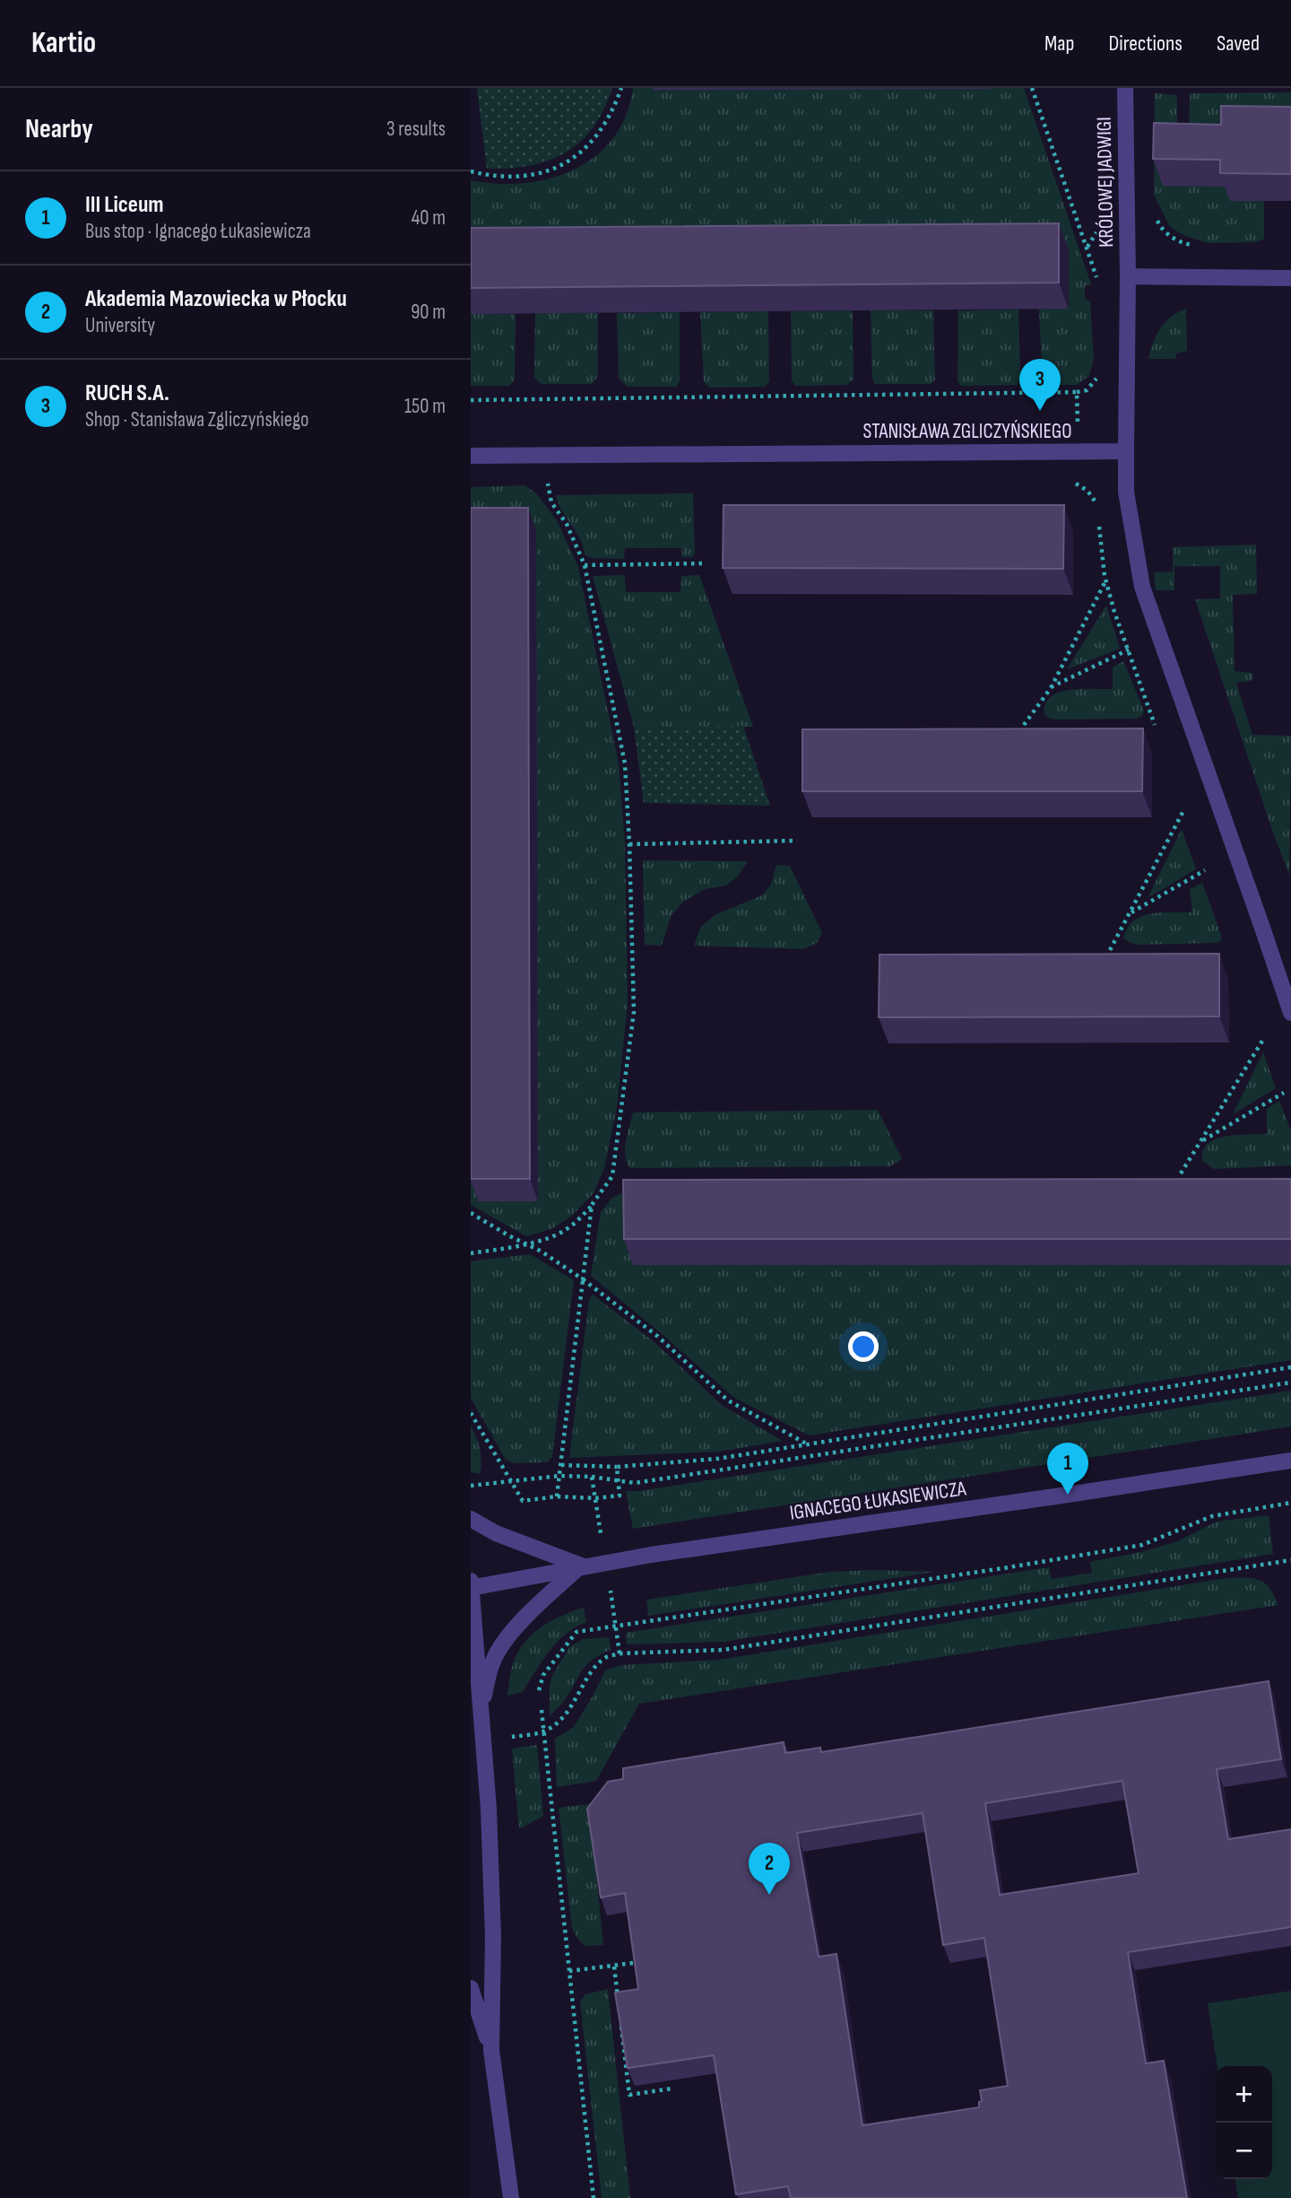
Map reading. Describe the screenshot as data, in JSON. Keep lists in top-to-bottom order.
{
  "streets": {
    "street": ["KRÓLOWEJ JADWIGI", "STANISŁAWA ZGLICZYŃSKIEGO", "IGNACEGO ŁUKASIEWICZA"]
  },
  "page": {
    "header": "Kartio",
    "nav": ["Map", "Directions", "Saved"],
    "heading": ["Nearby", "3 results"],
    "list": [
      {
        "mark": "1",
        "name": "III Liceum",
        "note": "Bus stop · Ignacego Łukasiewicza",
        "value": "40 m"
      },
      {
        "mark": "2",
        "name": "Akademia Mazowiecka w Płocku",
        "note": "University",
        "value": "90 m"
      },
      {
        "mark": "3",
        "name": "RUCH S.A.",
        "note": "Shop · Stanisława Zgliczyńskiego",
        "value": "150 m"
      }
    ],
    "pins": ["3", "1", "2"],
    "map_buttons": ["+", "−"]
  }
}
